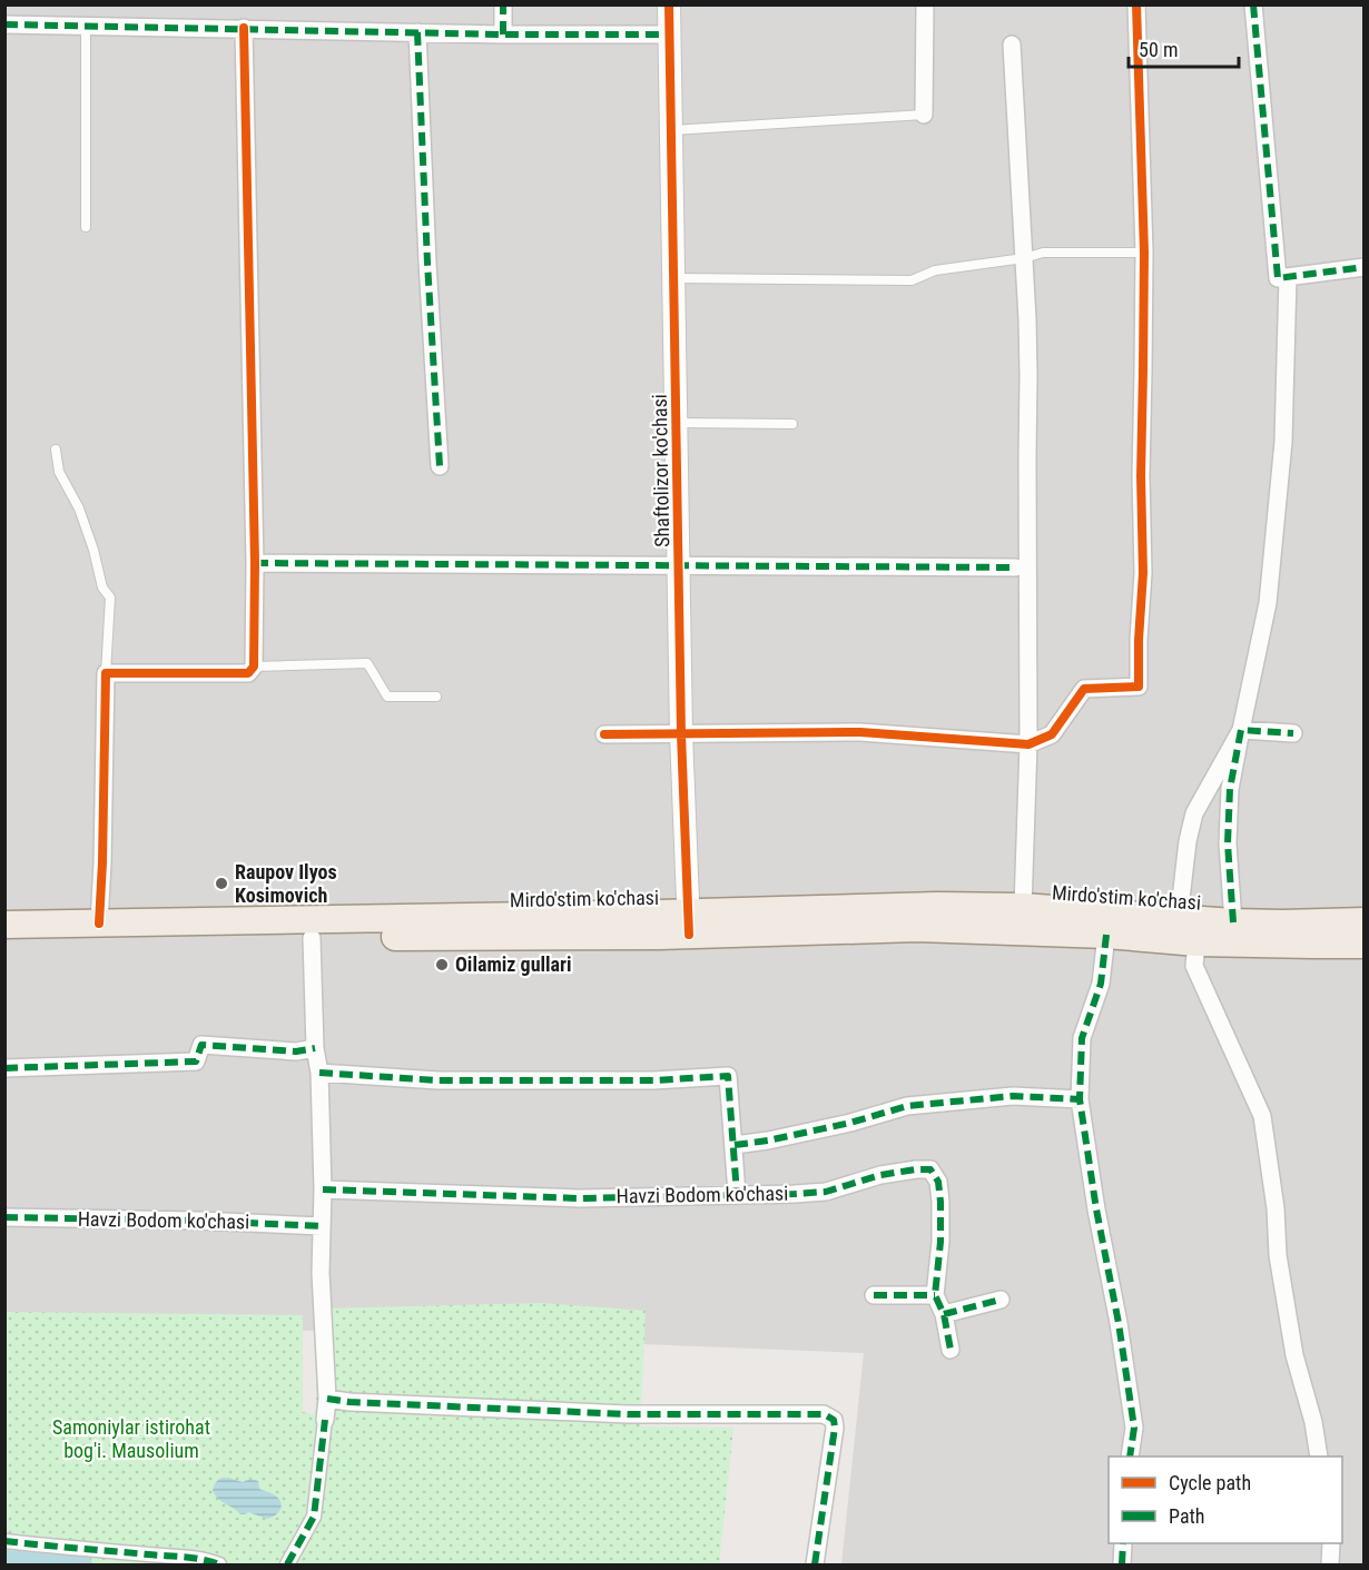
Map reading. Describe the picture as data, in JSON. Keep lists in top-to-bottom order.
{
  "streets": {
    "main road": ["Mirdo'stim ko'chasi"],
    "street": ["Shaftolizor ko'chasi", "Havzi Bodom ko'chasi"]
  },
  "crossings": [
    ["Shaftolizor ko'chasi", "Mirdo'stim ko'chasi"]
  ],
  "parks": ["Samoniylar istirohat bog'i. Mausolium"],
  "places": ["Raupov Ilyos Kosimovich", "Oilamiz gullari"],
  "legend": ["Cycle path", "Path"],
  "scale_bar": "50 m"
}
